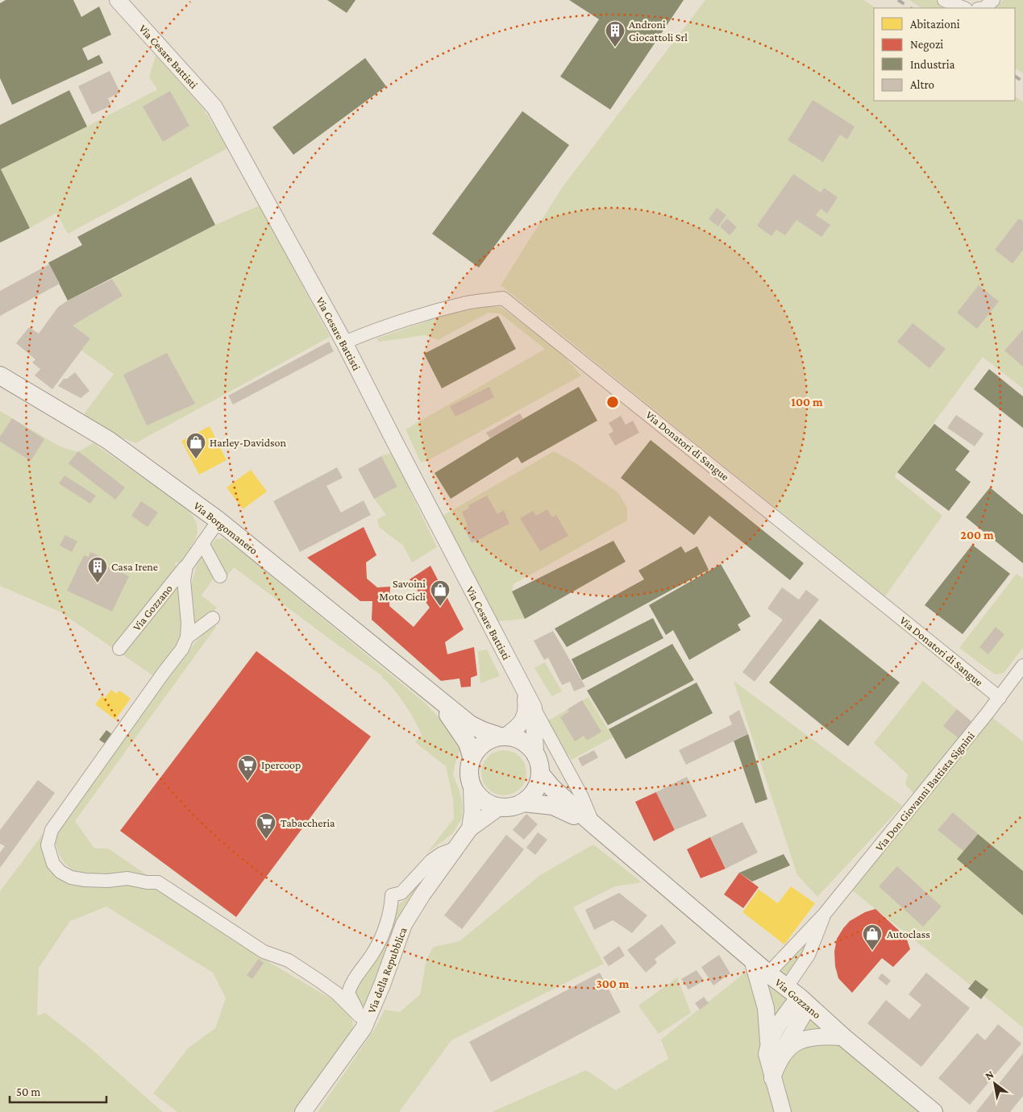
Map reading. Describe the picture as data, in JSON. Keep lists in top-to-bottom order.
{
  "streets": {
    "main road": ["Via Borgomanero", "Via Gozzano"],
    "street": [
      "Via Cesare Battisti",
      "Via Donatori di Sangue",
      "Via Don Giovanni Battista Signini",
      "Via della Repubblica"
    ]
  },
  "crossings": [
    ["Via Cesare Battisti", "Via Donatori di Sangue"],
    ["Via Cesare Battisti", "Via Borgomanero"],
    ["Via Cesare Battisti", "Via Gozzano"],
    ["Via Cesare Battisti", "Via della Repubblica"],
    ["Via Donatori di Sangue", "Via Don Giovanni Battista Signini"],
    ["Via Borgomanero", "Via Gozzano"],
    ["Via Borgomanero", "Via della Repubblica"],
    ["Via Gozzano", "Via Don Giovanni Battista Signini"]
  ],
  "places": {
    "building": ["Androni Giocattoli Srl", "Casa Irene"],
    "shop": ["Harley-Davidson", "Savoini Moto Cicli", "Autoclass"],
    "supermarket": ["Ipercoop", "Tabaccheria"]
  },
  "legend": [
    "Abitazioni",
    "Negozi",
    "Industria",
    "Altro"
  ],
  "scale_bar": "50 m",
  "north": "top left",
  "rings": ["100 m", "200 m", "300 m"]
}
